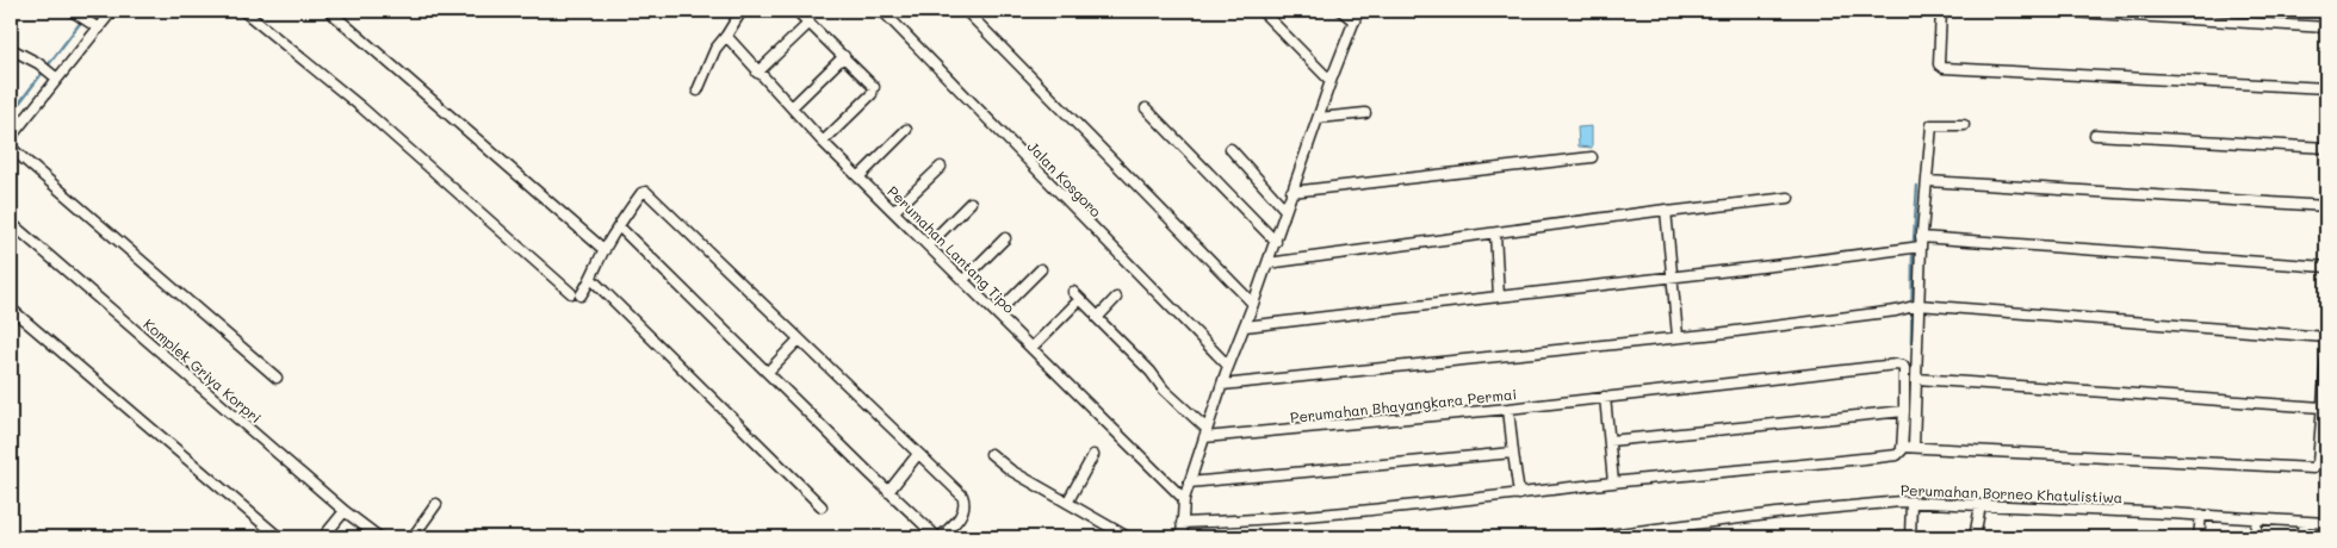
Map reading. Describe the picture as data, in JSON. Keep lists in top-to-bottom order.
{
  "streets": {
    "street": [
      "Jalan Kosgoro",
      "Perumahan Lantang Tipo",
      "Komplek Griya Korpri",
      "Perumahan Bhayangkara Permai",
      "Perumahan Borneo Khatulistiwa"
    ]
  }
}
